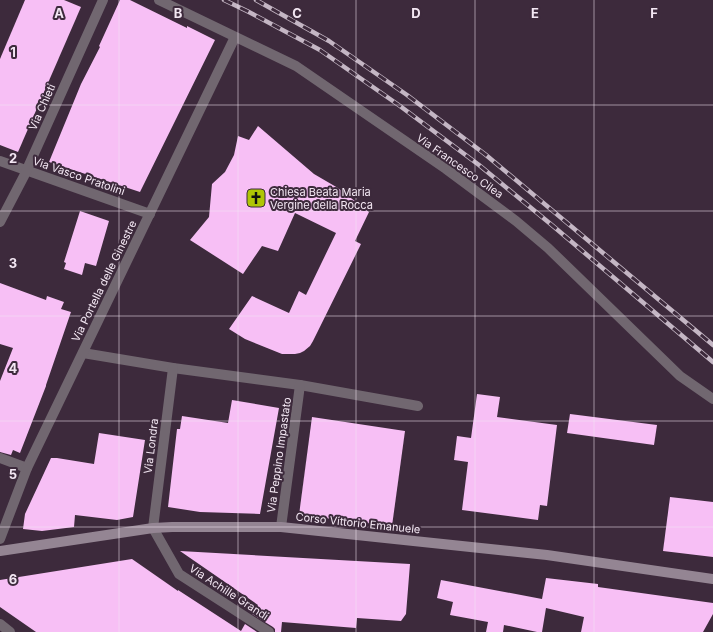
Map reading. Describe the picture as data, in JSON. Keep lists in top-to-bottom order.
{
  "streets": {
    "main road": ["Corso Vittorio Emanuele"],
    "street": [
      "Via Chieti",
      "Via Francesco Cilea",
      "Via Vasco Pratolini",
      "Via Portella delle Ginestre",
      "Via Londra",
      "Via Peppino Impastato",
      "Via Achille Grandi"
    ]
  },
  "crossings": [
    ["Via Chieti", "Via Vasco Pratolini"],
    ["Via Francesco Cilea", "Via Portella delle Ginestre"],
    ["Via Vasco Pratolini", "Via Portella delle Ginestre"],
    ["Via Londra", "Corso Vittorio Emanuele"],
    ["Via Londra", "Via Achille Grandi"],
    ["Via Peppino Impastato", "Corso Vittorio Emanuele"],
    ["Corso Vittorio Emanuele", "Via Achille Grandi"]
  ],
  "places": {
    "church": ["Chiesa Beata Maria Vergine della Rocca"]
  },
  "grid": {
    "columns": [
      "A",
      "B",
      "C",
      "D",
      "E",
      "F"
    ],
    "rows": [
      "1",
      "2",
      "3",
      "4",
      "5",
      "6"
    ]
  }
}
